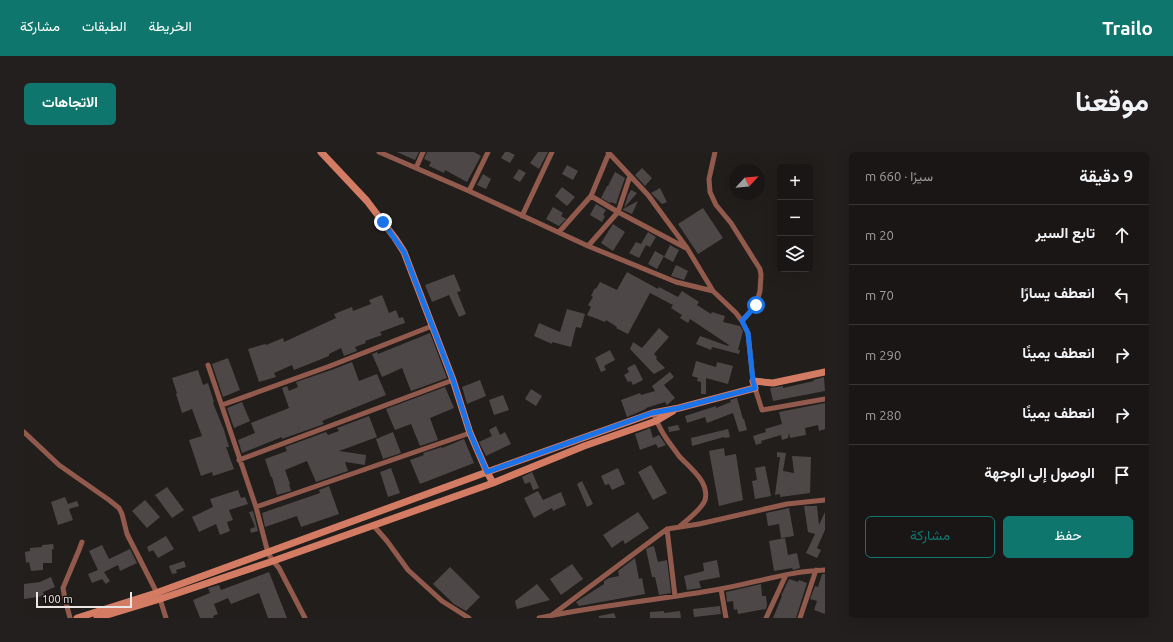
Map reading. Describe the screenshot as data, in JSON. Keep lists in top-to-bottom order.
{
  "scale_bar": "100 m",
  "north": "top right",
  "page": {
    "header": "Trailo",
    "nav": ["الخريطة", "الطبقات", "مشاركة"],
    "title": "موقعنا",
    "buttons": [
      "الاتجاهات",
      ["حفظ", "مشاركة"]
    ],
    "heading": ["9 دقيقة", "سيرًا · 660 m"],
    "map_buttons": ["+", "−"],
    "list": [
      ["تابع السير", "20 m"],
      ["انعطف يسارًا", "70 m"],
      ["انعطف يمينًا", "290 m"],
      ["انعطف يمينًا", "280 m"],
      "الوصول إلى الوجهة"
    ],
    "scale": "100 m"
  }
}
